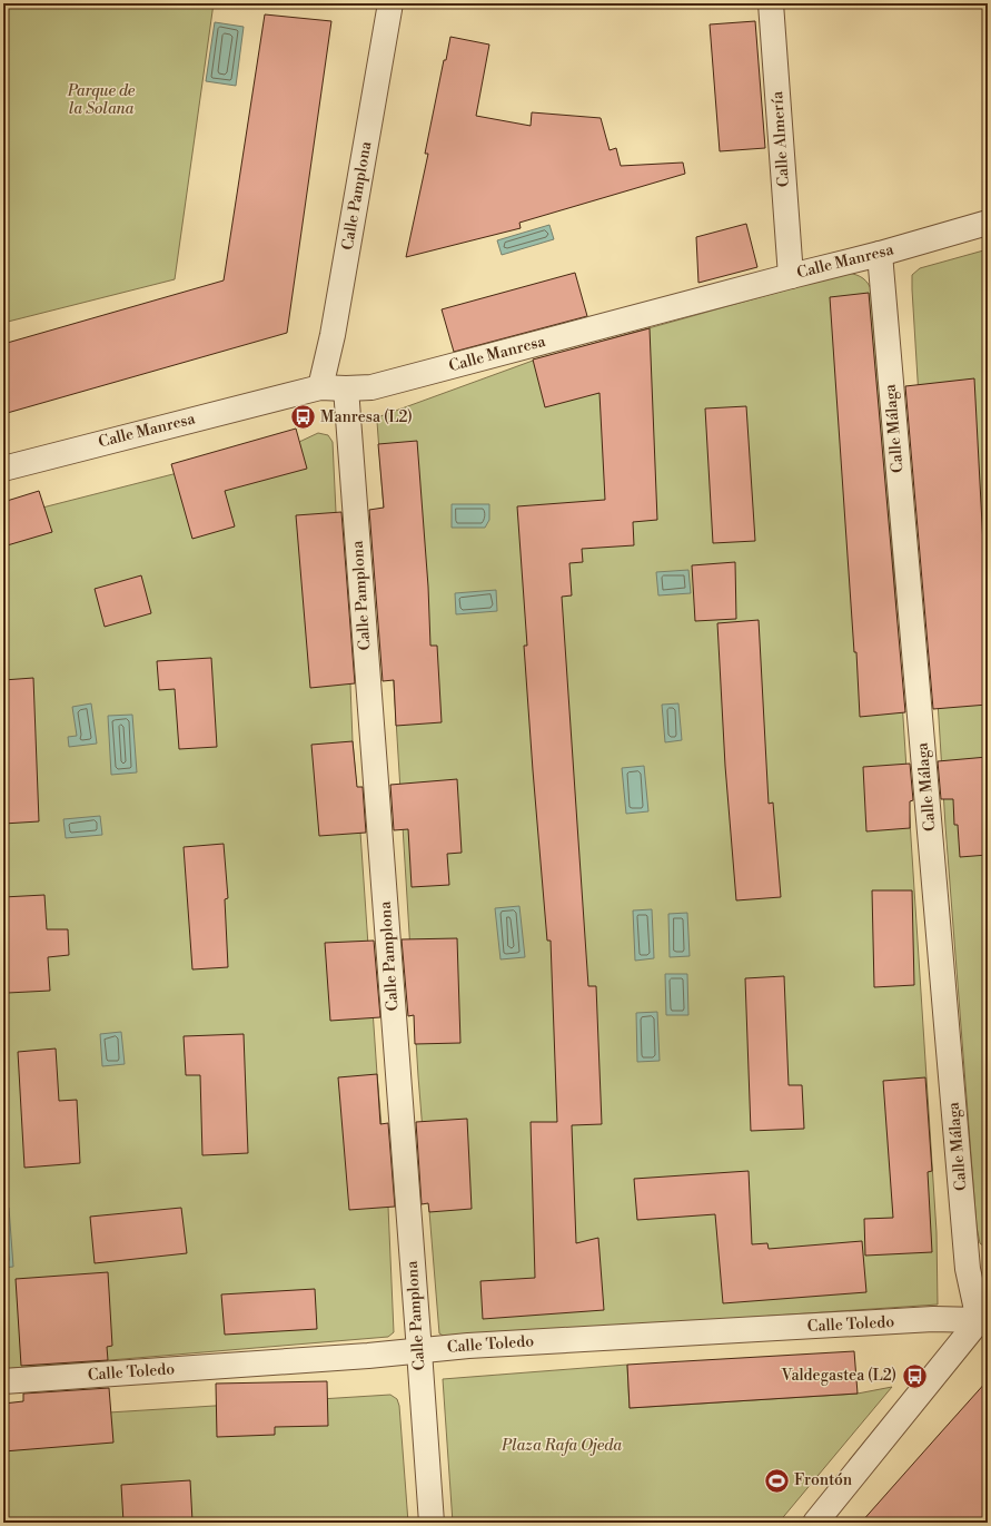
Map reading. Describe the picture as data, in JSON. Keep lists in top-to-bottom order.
{
  "streets": {
    "street": [
      "Calle Almería",
      "Calle Pamplona",
      "Calle Manresa",
      "Calle Málaga",
      "Calle Toledo"
    ]
  },
  "crossings": [
    ["Calle Almería", "Calle Manresa"],
    ["Calle Pamplona", "Calle Manresa"],
    ["Calle Pamplona", "Calle Toledo"],
    ["Calle Manresa", "Calle Málaga"],
    ["Calle Málaga", "Calle Toledo"]
  ],
  "parks": ["Parque de la Solana", "Plaza Rafa Ojeda"],
  "places": {
    "bus stop": ["Manresa (L2)", "Valdegastea (L2)"],
    "sports": ["Frontón"]
  }
}
